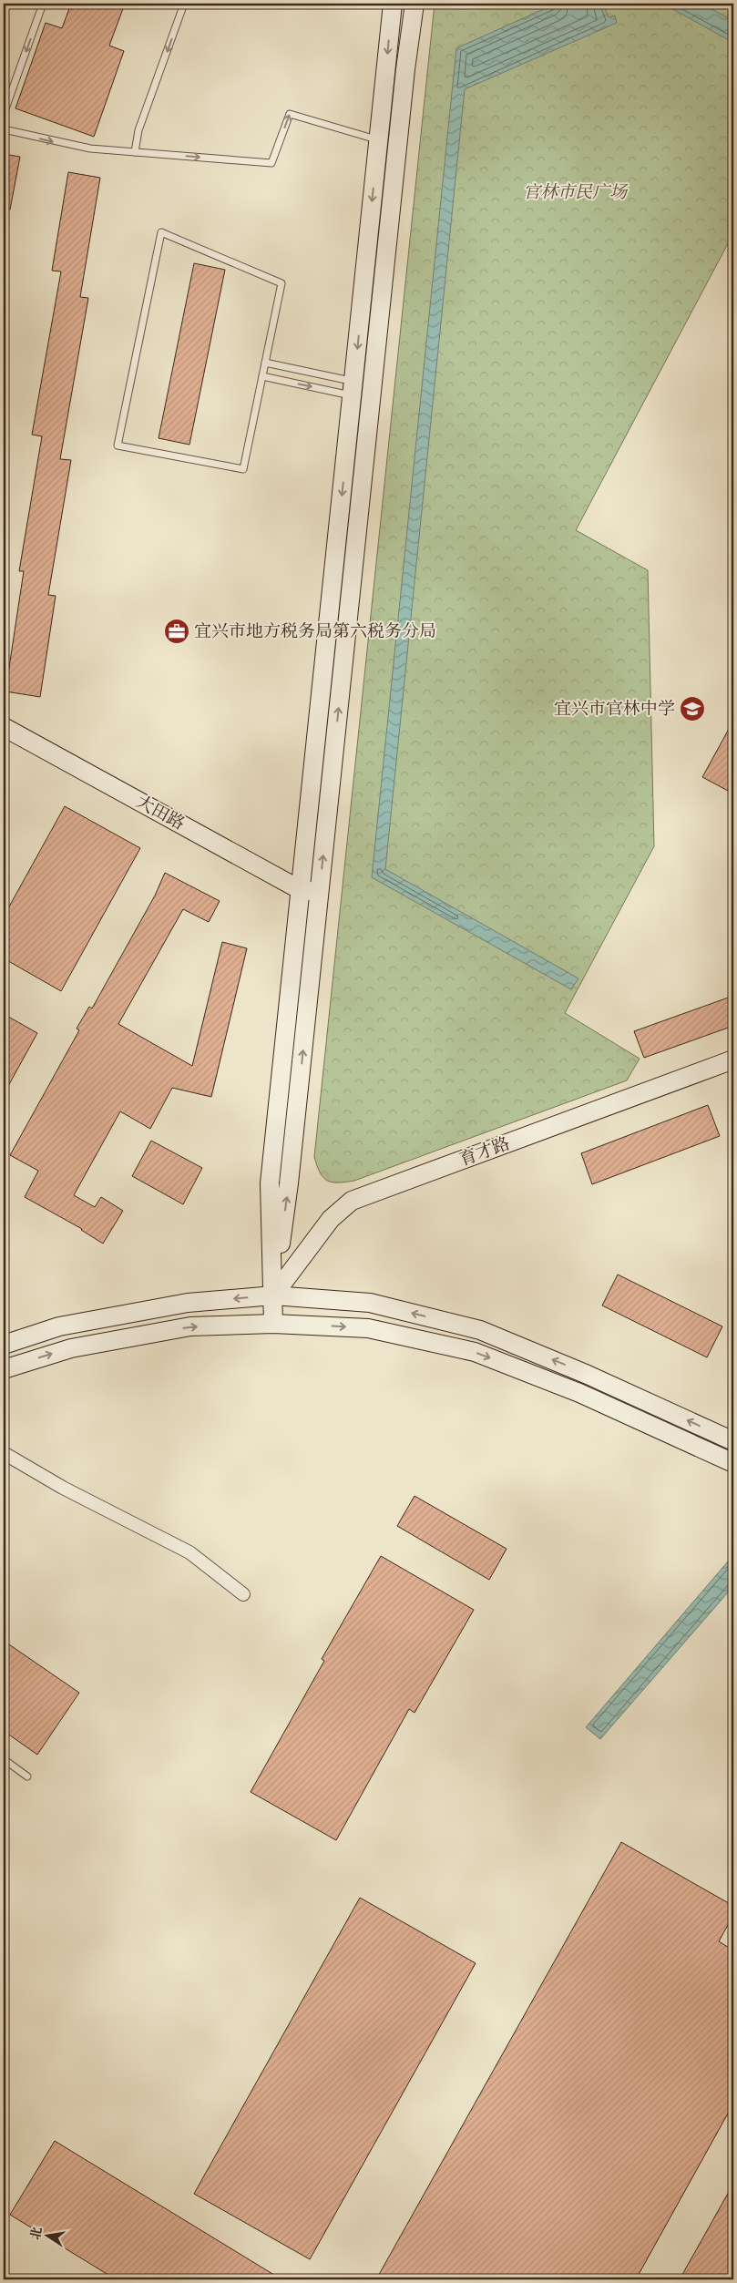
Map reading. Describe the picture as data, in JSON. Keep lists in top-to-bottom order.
{
  "streets": {
    "main road": ["大田路", "育才路"]
  },
  "parks": ["官林市民广场"],
  "places": {
    "office": ["宜兴市地方税务局第六税务分局"],
    "school or university": ["宜兴市官林中学"]
  },
  "north": "left"
}
